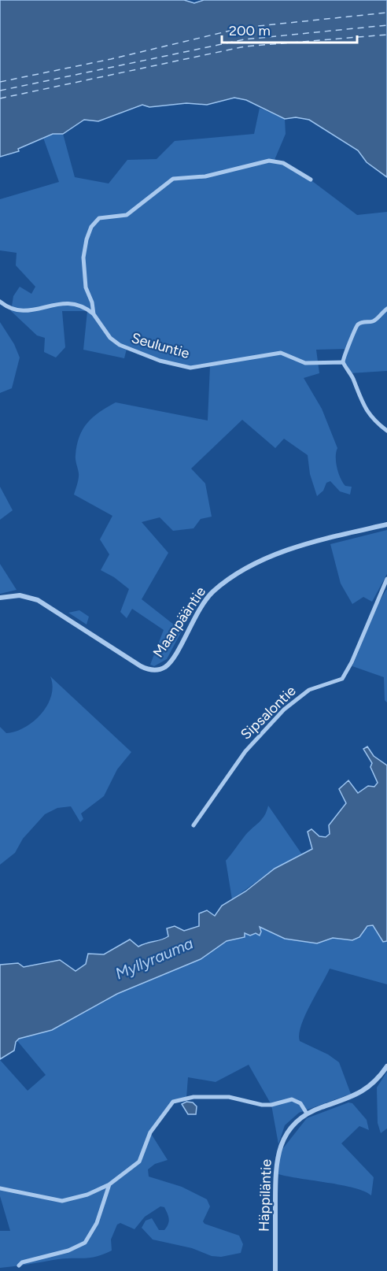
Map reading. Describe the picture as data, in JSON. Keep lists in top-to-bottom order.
{
  "streets": {
    "street": [
      "Seuluntie",
      "Maanpääntie",
      "Sipsalontie",
      "Häppiläntie"
    ]
  },
  "water": ["Myllyrauma"],
  "scale_bar": "200 m"
}
